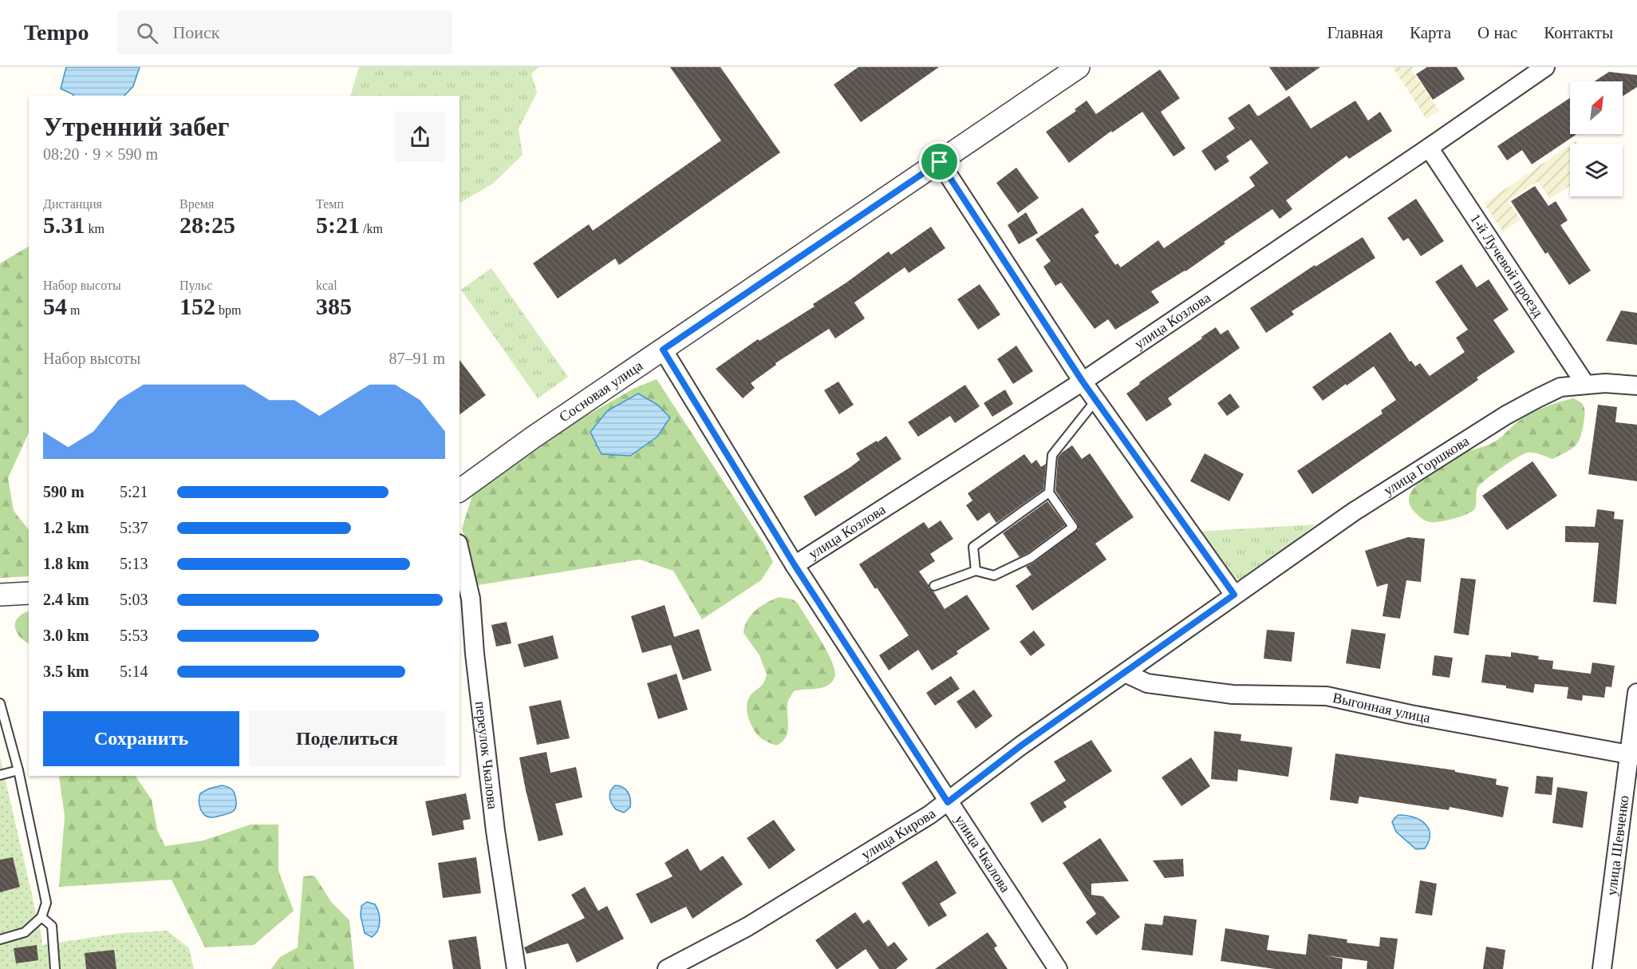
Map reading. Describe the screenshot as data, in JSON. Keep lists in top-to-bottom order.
{
  "streets": {
    "street": [
      "1-й Лучевой проезд",
      "улица Козлова",
      "Сосновая улица",
      "улица Горшкова",
      "Выгонная улица",
      "переулок Чкалова",
      "улица Кирова",
      "улица Шевченко",
      "улица Чкалова"
    ]
  },
  "crossings": [
    ["1-й Лучевой проезд", "улица Козлова"],
    ["1-й Лучевой проезд", "улица Горшкова"],
    ["улица Козлова", "улица Чкалова"],
    ["Сосновая улица", "улица Чкалова"],
    ["улица Горшкова", "улица Кирова"],
    ["Выгонная улица", "улица Кирова"],
    ["Выгонная улица", "улица Шевченко"],
    ["улица Кирова", "улица Чкалова"]
  ],
  "north": "top right",
  "page": {
    "header": "Tempo",
    "search": "Поиск",
    "nav": [
      "Главная",
      "Карта",
      "О нас",
      "Контакты"
    ],
    "heading": ["Утренний забег", "08:20 · 9 × 590 m"],
    "stats": [
      ["Дистанция", "5.31 km"],
      ["Время", "28:25"],
      ["Темп", "5:21 /km"],
      ["Набор высоты", "54 m"],
      ["Пульс", "152 bpm"],
      ["kcal", "385"]
    ],
    "chart": ["Набор высоты", "87–91 m"],
    "list": [
      {
        "name": "590 m",
        "note": "5:21"
      },
      {
        "name": "1.2 km",
        "note": "5:37"
      },
      {
        "name": "1.8 km",
        "note": "5:13"
      },
      {
        "name": "2.4 km",
        "note": "5:03"
      },
      {
        "name": "3.0 km",
        "note": "5:53"
      },
      {
        "name": "3.5 km",
        "note": "5:14"
      }
    ],
    "buttons": ["Сохранить", "Поделиться"]
  }
}
